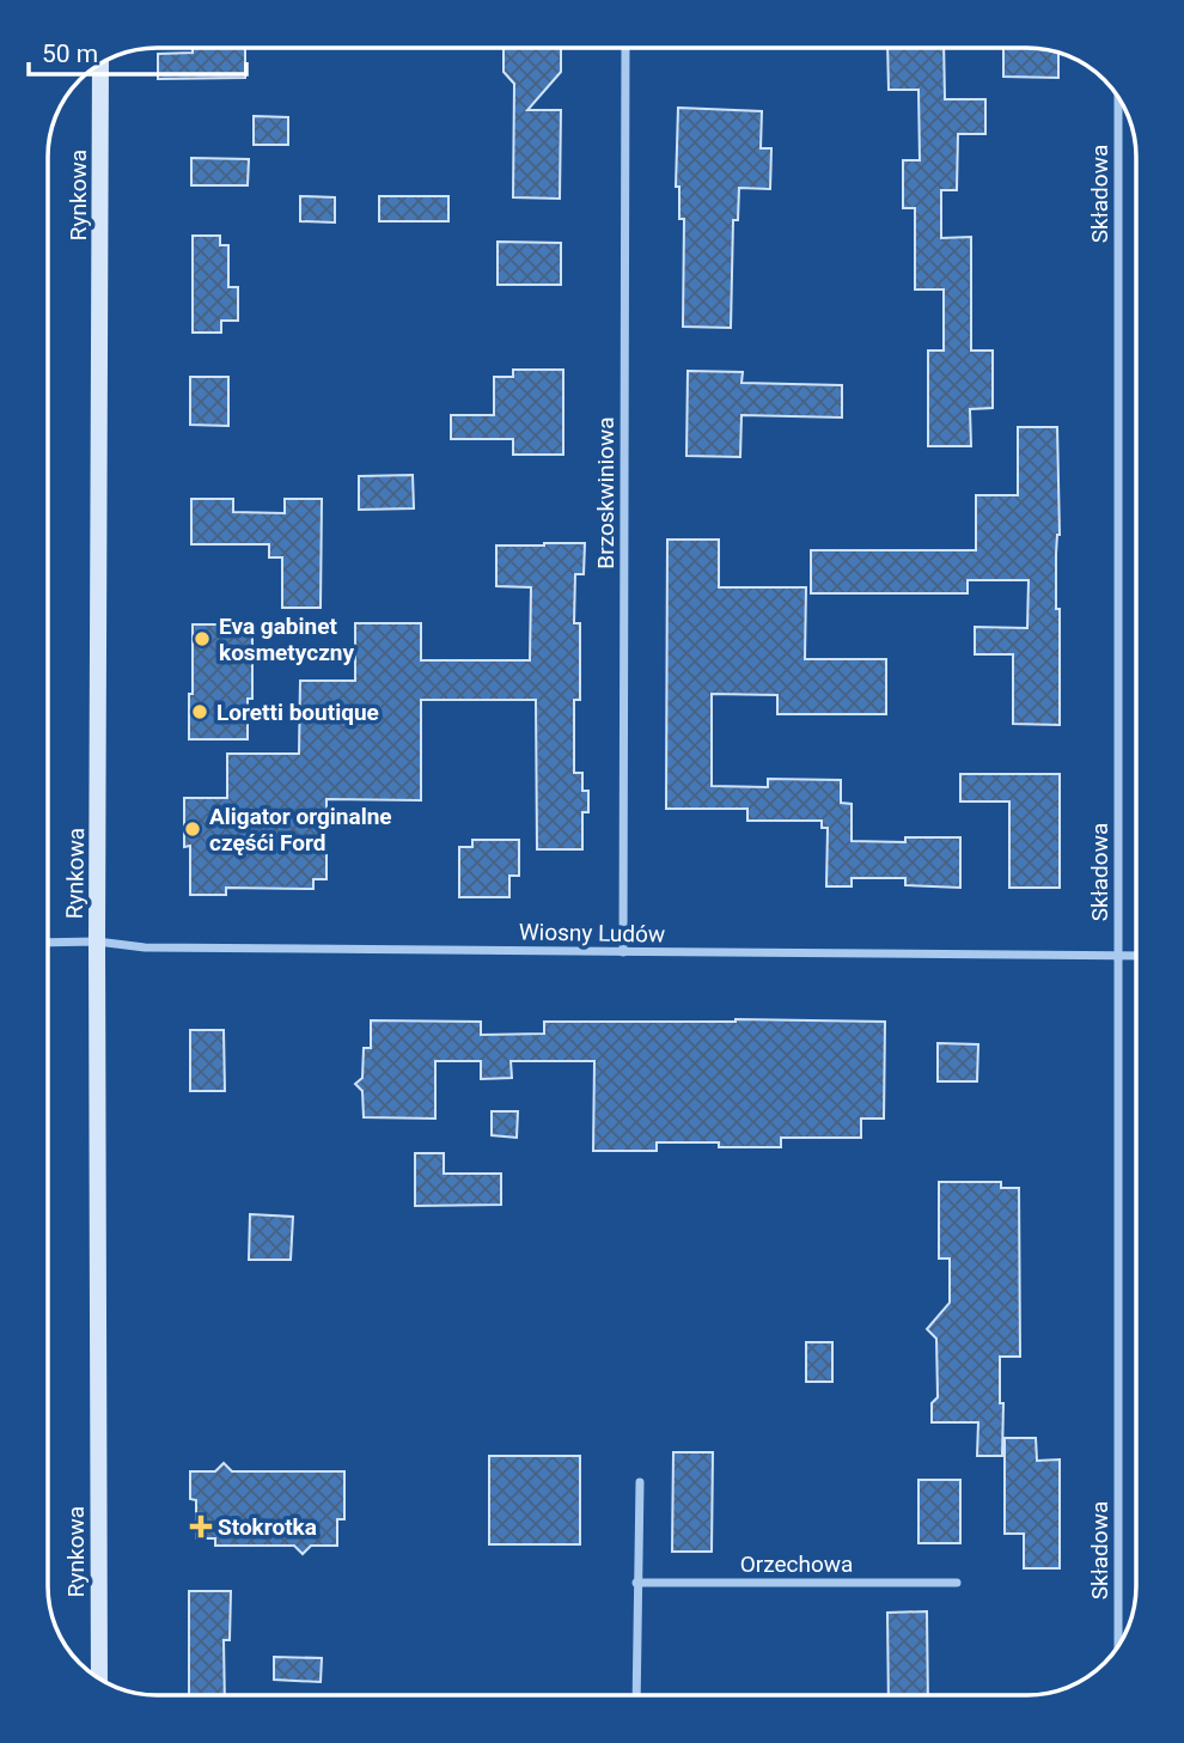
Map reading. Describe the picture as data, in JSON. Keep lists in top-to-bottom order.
{
  "streets": {
    "street": [
      "Składowa",
      "Rynkowa",
      "Brzoskwiniowa",
      "Wiosny Ludów",
      "Orzechowa"
    ]
  },
  "crossings": [
    ["Składowa", "Wiosny Ludów"],
    ["Rynkowa", "Wiosny Ludów"],
    ["Brzoskwiniowa", "Wiosny Ludów"]
  ],
  "places": {
    "other": ["Eva gabinet kosmetyczny", "Loretti boutique", "Aligator orginalne częśći Ford"],
    "health": ["Stokrotka"]
  },
  "scale_bar": "50 m"
}
